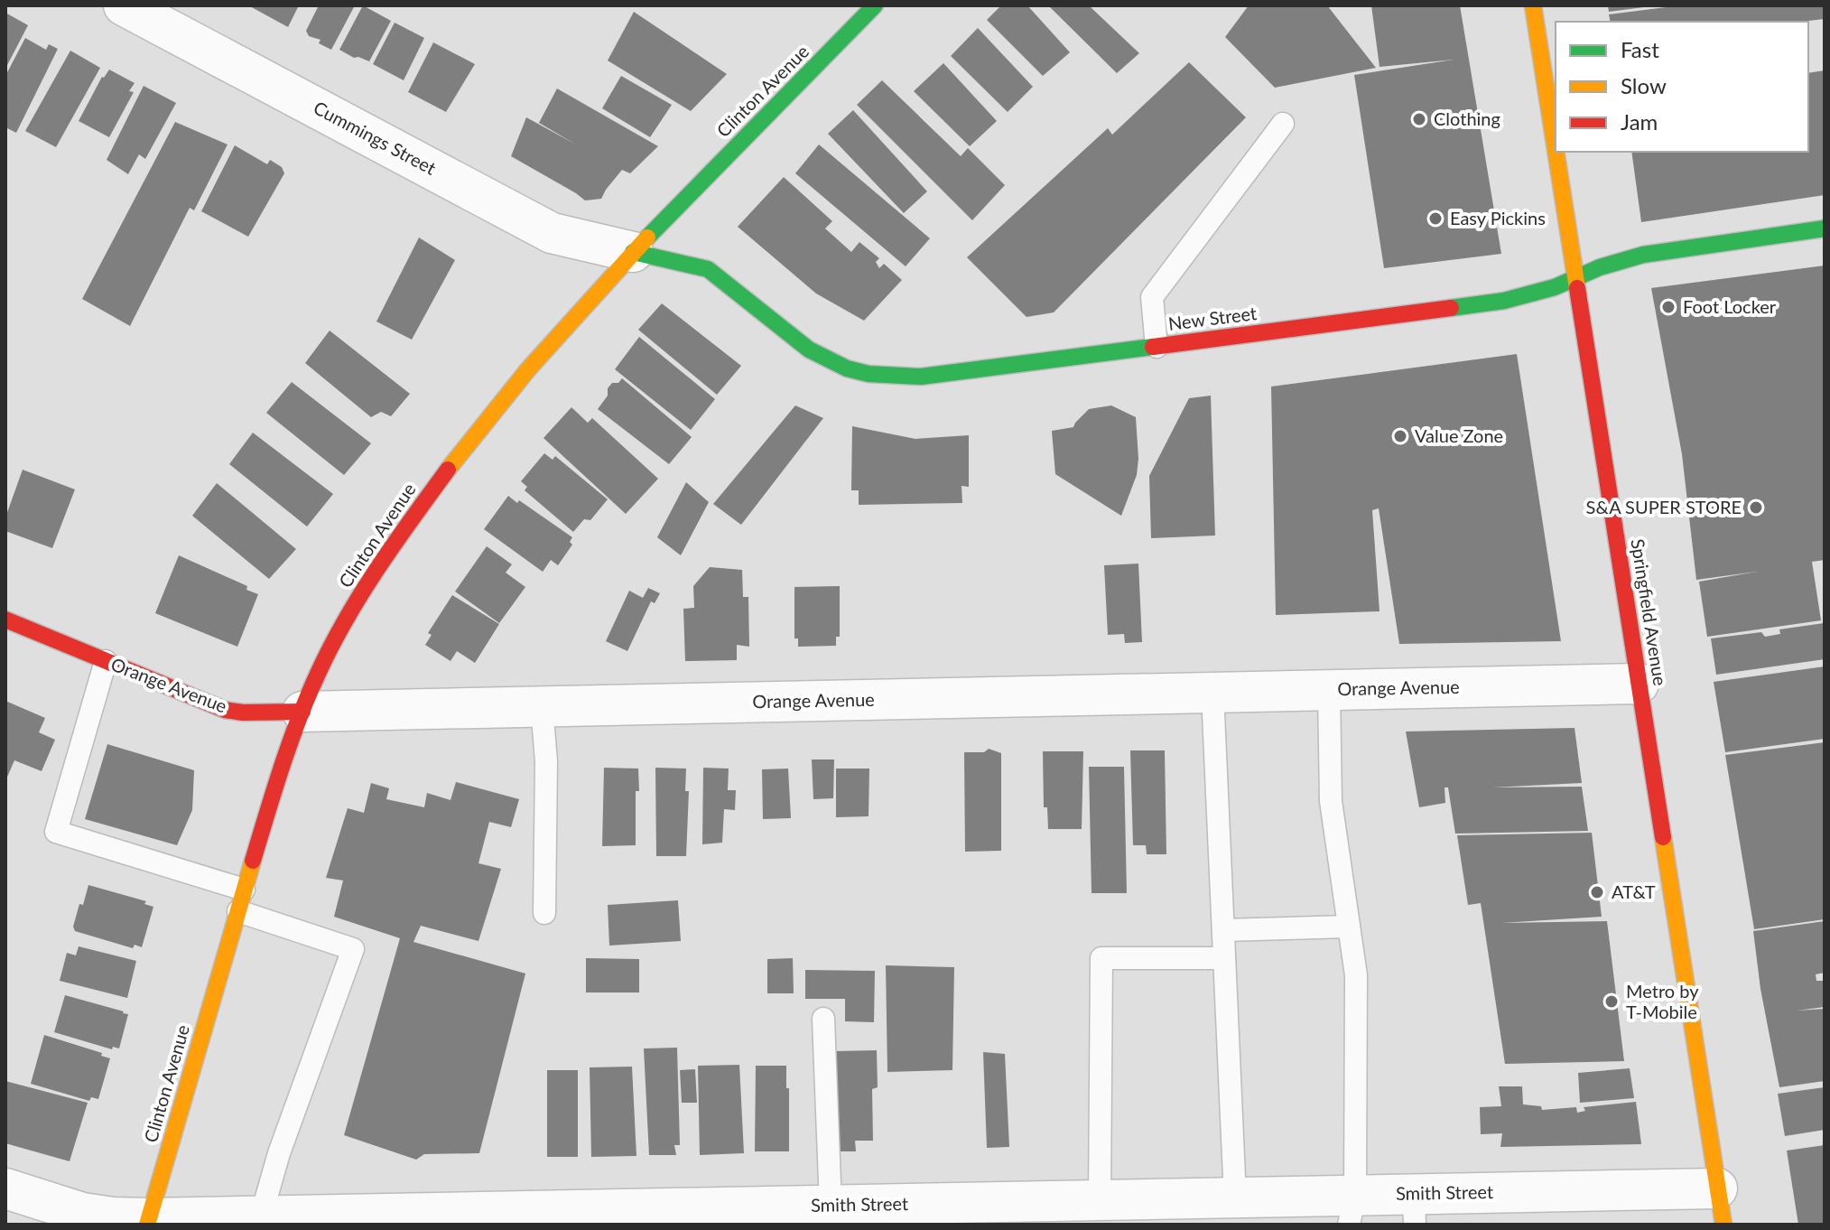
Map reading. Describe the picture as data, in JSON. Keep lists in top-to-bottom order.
{
  "streets": {
    "main road": [
      "Clinton Avenue",
      "New Street",
      "Springfield Avenue",
      "Orange Avenue"
    ],
    "street": ["Cummings Street", "Smith Street"]
  },
  "crossings": [
    ["Clinton Avenue", "Cummings Street"],
    ["Clinton Avenue", "New Street"],
    ["Clinton Avenue", "Orange Avenue"],
    ["Clinton Avenue", "Smith Street"],
    ["Cummings Street", "New Street"],
    ["New Street", "Springfield Avenue"],
    ["Springfield Avenue", "Orange Avenue"],
    ["Springfield Avenue", "Smith Street"]
  ],
  "places": [
    "Clothing",
    "Easy Pickins",
    "Foot Locker",
    "Value Zone",
    "S&A SUPER STORE",
    "AT&T",
    "Metro by T-Mobile"
  ],
  "legend": ["Fast", "Slow", "Jam"]
}
